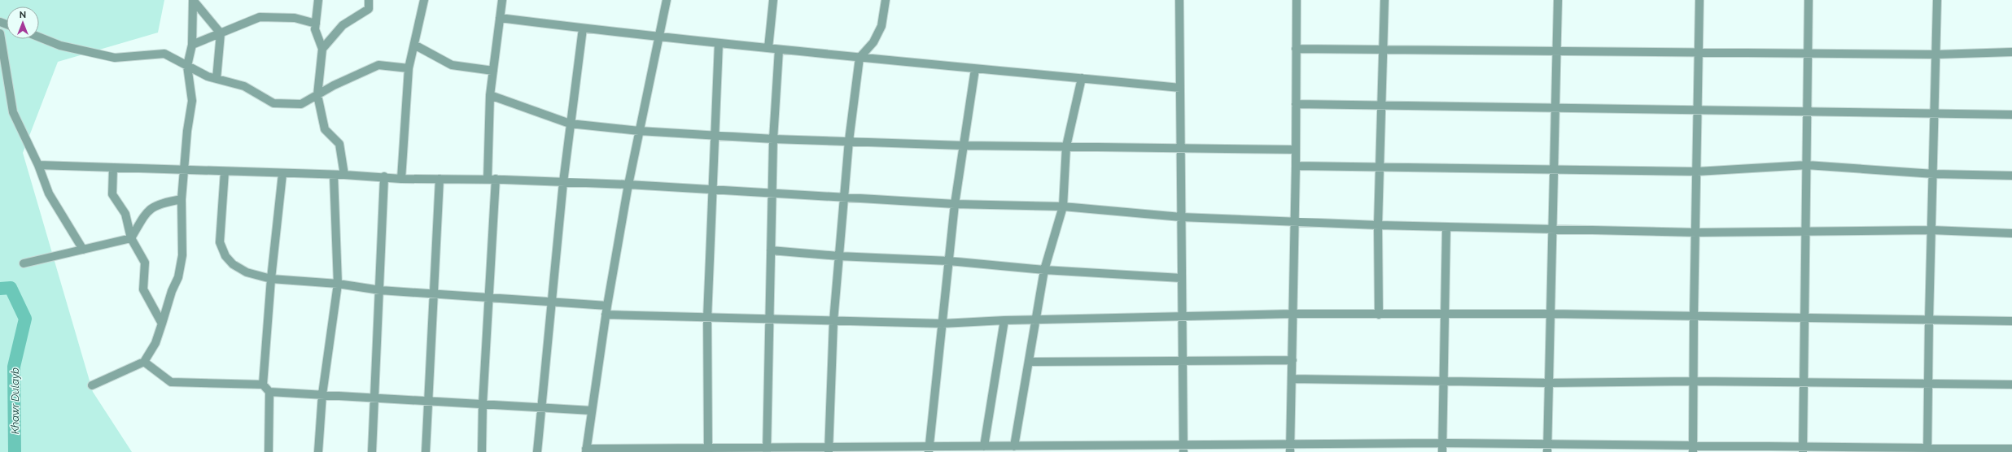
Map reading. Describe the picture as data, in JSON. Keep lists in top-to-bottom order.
{
  "water": ["Khawr Dulayb"],
  "north": "top"
}
